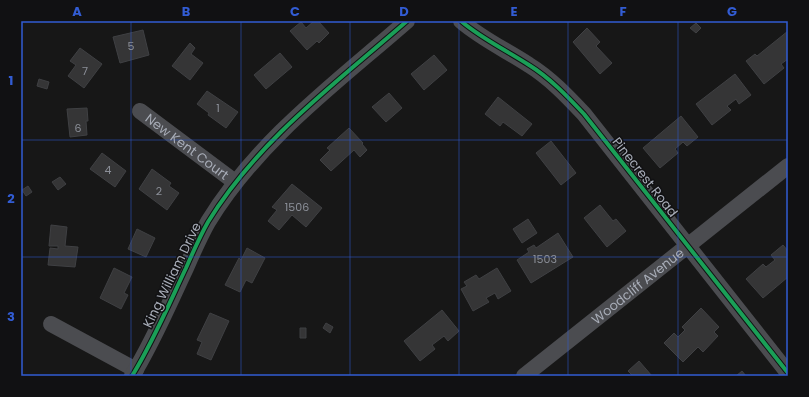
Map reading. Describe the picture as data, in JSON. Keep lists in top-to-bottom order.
{
  "streets": {
    "street": [
      "New Kent Court",
      "Pinecrest Road",
      "King William Drive",
      "Woodcliff Avenue"
    ]
  },
  "crossings": [
    ["New Kent Court", "King William Drive"],
    ["Pinecrest Road", "Woodcliff Avenue"]
  ],
  "house_numbers": [
    "5",
    "7",
    "1",
    "6",
    "4",
    "2",
    "1506",
    "1503"
  ],
  "grid": {
    "columns": [
      "A",
      "B",
      "C",
      "D",
      "E",
      "F",
      "G"
    ],
    "rows": ["1", "2", "3"]
  }
}
